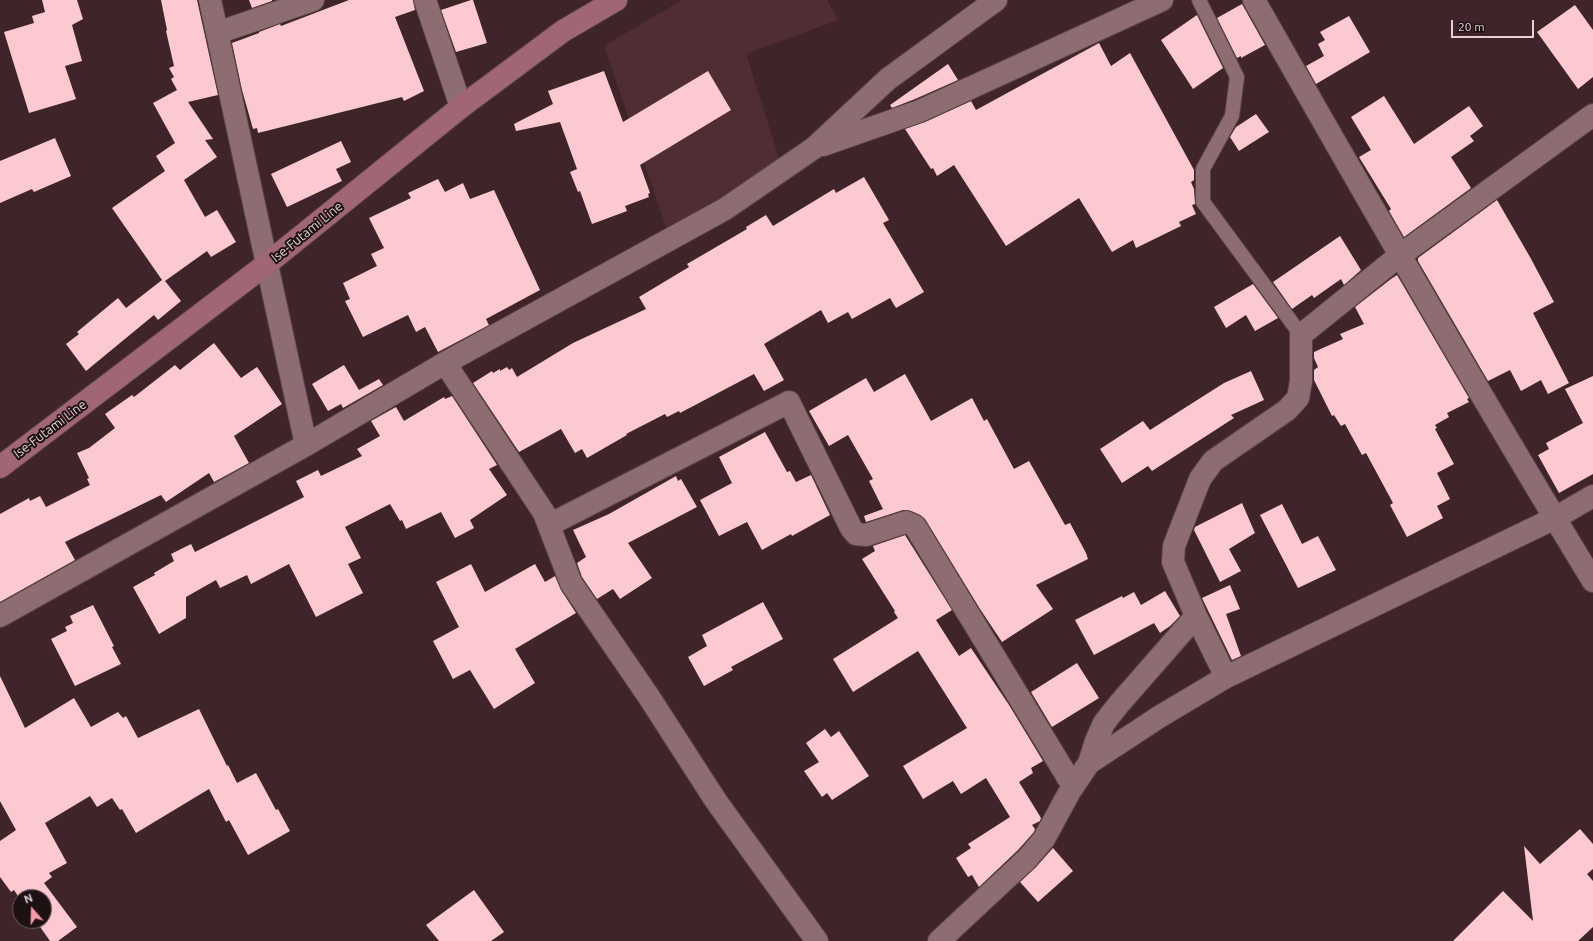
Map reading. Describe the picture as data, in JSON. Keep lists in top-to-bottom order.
{
  "streets": {
    "main road": ["Ise-Futami Line"]
  },
  "scale_bar": "20 m",
  "north": "top"
}
